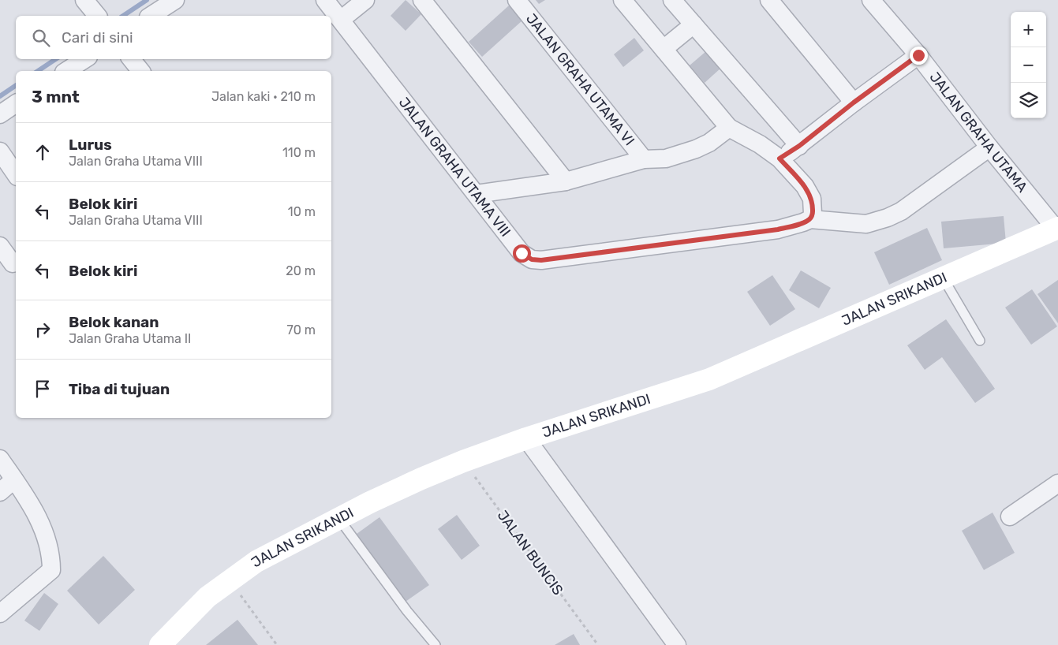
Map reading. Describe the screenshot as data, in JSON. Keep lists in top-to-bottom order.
{
  "streets": {
    "main road": ["JALAN SRIKANDI"],
    "street": ["JALAN GRAHA UTAMA VI", "JALAN GRAHA UTAMA", "JALAN GRAHA UTAMA VIII"],
    "path": ["JALAN BUNCIS"]
  },
  "crossings": [
    ["JALAN GRAHA UTAMA", "JALAN SRIKANDI"],
    ["JALAN SRIKANDI", "JALAN BUNCIS"]
  ],
  "page": {
    "map_buttons": ["+", "−"],
    "search": "Cari di sini",
    "heading": ["3 mnt", "Jalan kaki · 210 m"],
    "list": [
      ["Lurus", "Jalan Graha Utama VIII", "110 m"],
      ["Belok kiri", "Jalan Graha Utama VIII", "10 m"],
      ["Belok kiri", "20 m"],
      ["Belok kanan", "Jalan Graha Utama II", "70 m"],
      "Tiba di tujuan"
    ]
  }
}
